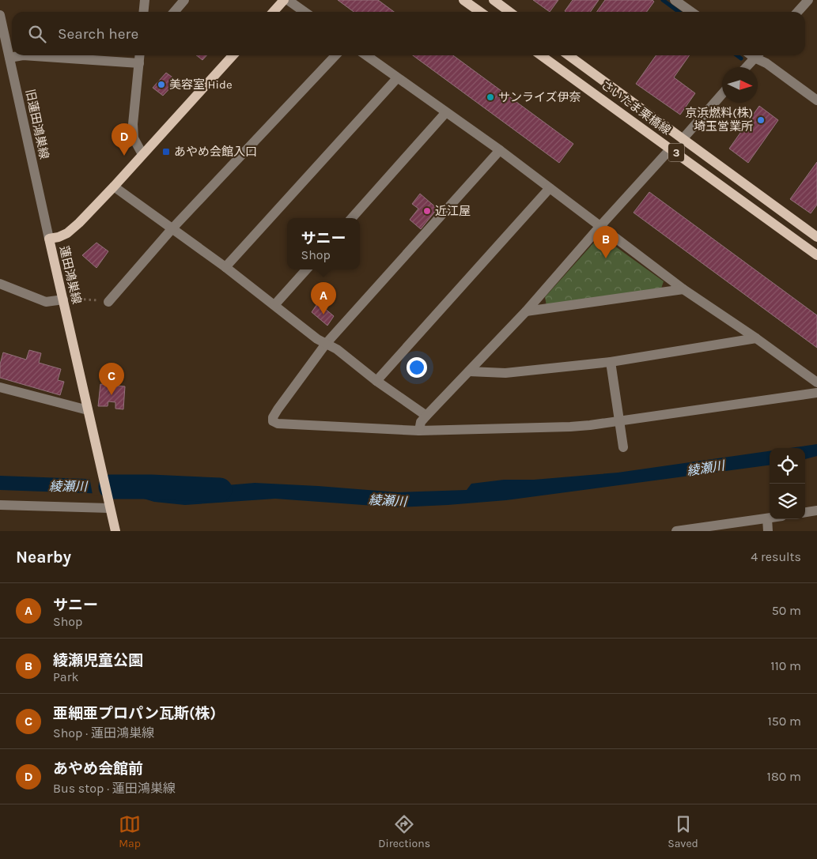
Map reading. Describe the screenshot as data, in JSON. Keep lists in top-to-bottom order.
{
  "streets": {
    "main road": ["さいたま栗橋線", "3", "蓮田鴻巣線"],
    "street": ["旧蓮田鴻巣線"]
  },
  "crossings": [
    ["旧蓮田鴻巣線", "蓮田鴻巣線"]
  ],
  "water": ["綾瀬川"],
  "places": {
    "other": [
      "美容室 Hide",
      "サンライズ伊奈",
      "京浜燃料(株) 埼玉営業所",
      "近江屋"
    ],
    "transit": ["あやめ会館入口"]
  },
  "north": "right",
  "page": {
    "search": "Search here",
    "pins": [
      "D",
      "B",
      "A",
      "C"
    ],
    "popup": ["サニー", "Shop"],
    "heading": ["Nearby", "4 results"],
    "list": [
      {
        "mark": "A",
        "name": "サニー",
        "note": "Shop",
        "value": "50 m"
      },
      {
        "mark": "B",
        "name": "綾瀬児童公園",
        "note": "Park",
        "value": "110 m"
      },
      {
        "mark": "C",
        "name": "亜細亜プロパン瓦斯(株)",
        "note": "Shop · 蓮田鴻巣線",
        "value": "150 m"
      },
      {
        "mark": "D",
        "name": "あやめ会館前",
        "note": "Bus stop · 蓮田鴻巣線",
        "value": "180 m"
      }
    ],
    "nav": ["Map", "Directions", "Saved"]
  }
}
